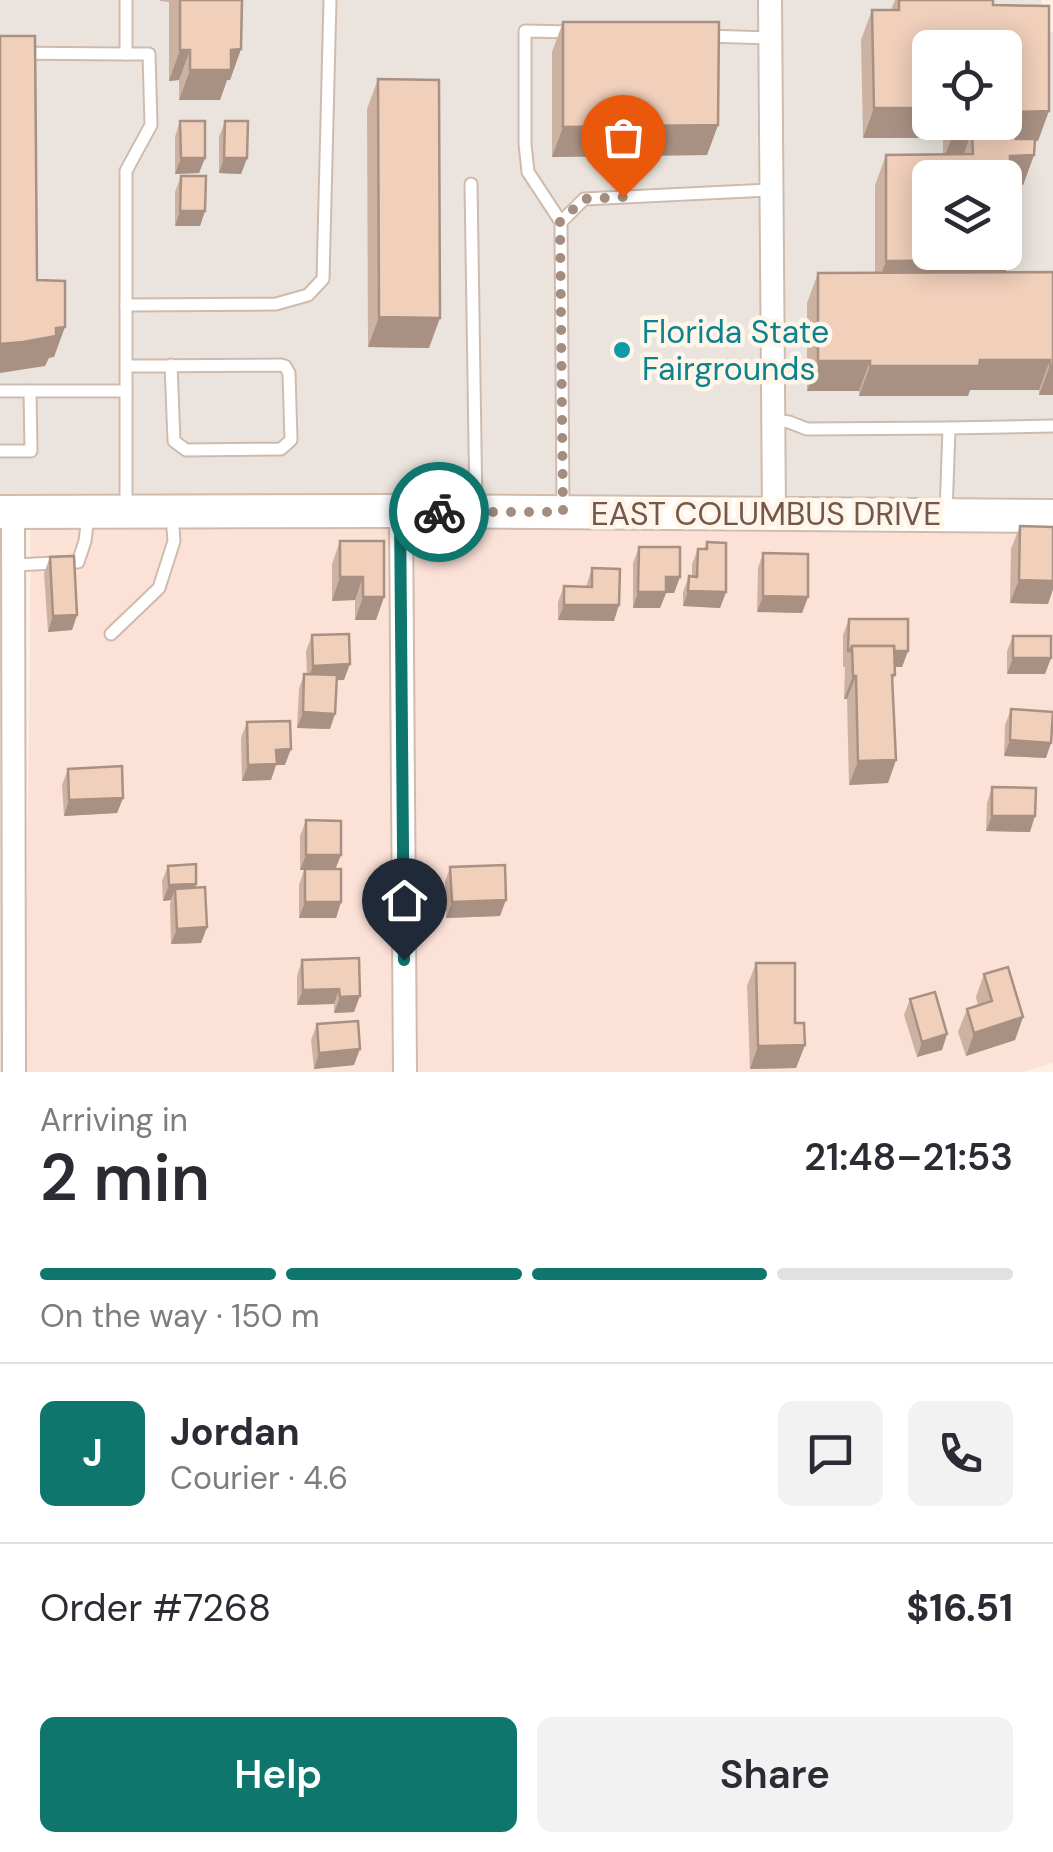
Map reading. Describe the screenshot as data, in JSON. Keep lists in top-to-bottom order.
{
  "streets": {
    "main road": ["EAST COLUMBUS DRIVE"]
  },
  "places": ["Florida State Fairgrounds"],
  "page": {
    "heading": ["2 min", "Arriving in", "21:48–21:53"],
    "panel": [
      "Jordan",
      "Courier · 4.6",
      "Order #7268",
      "$16.51"
    ],
    "bar": "On the way · 150 m",
    "round": "J",
    "buttons": ["Help", "Share"]
  }
}
